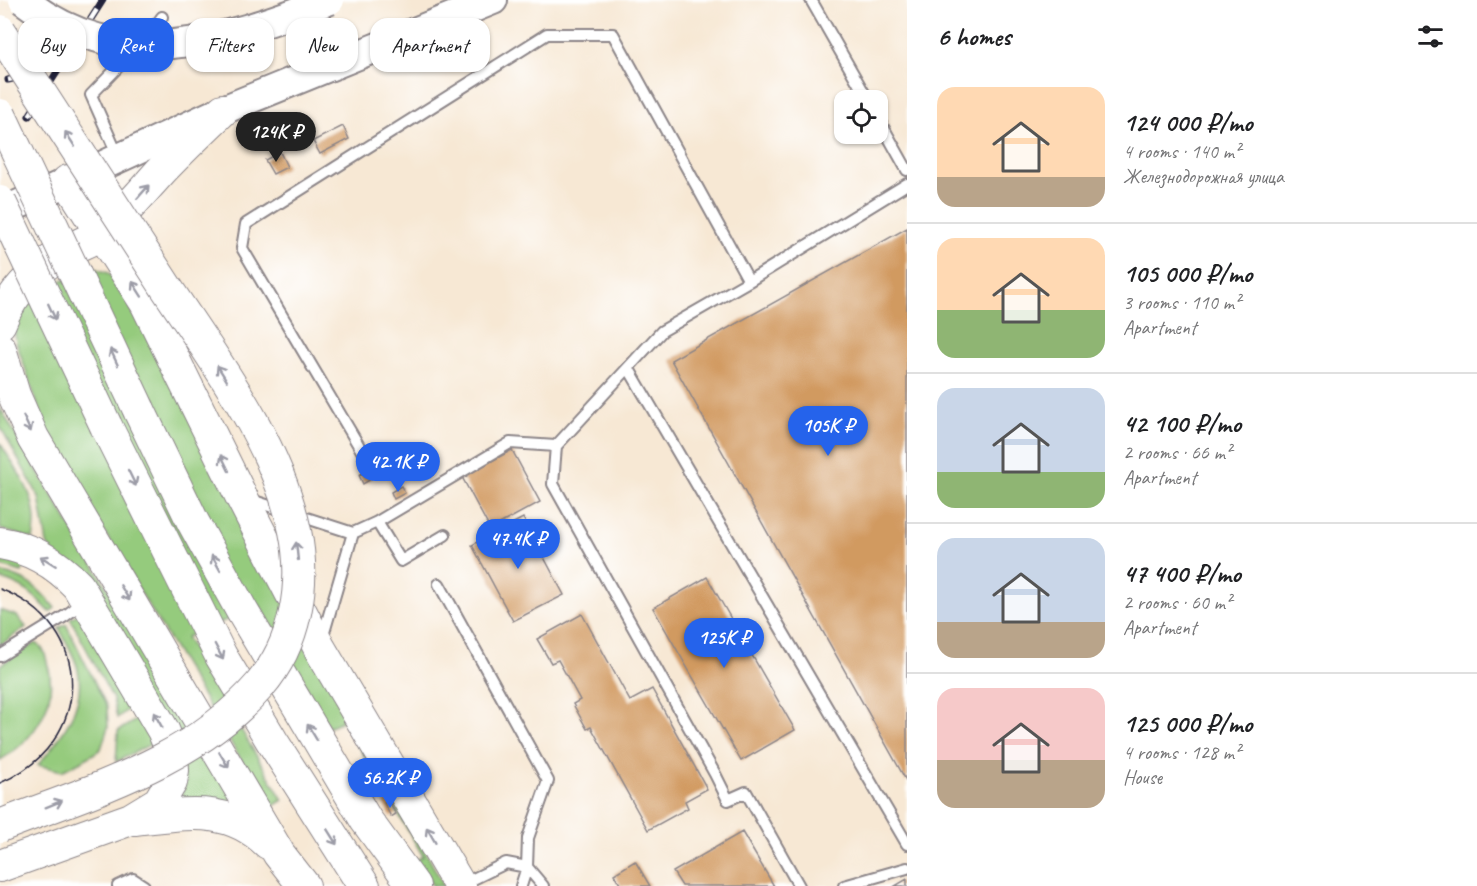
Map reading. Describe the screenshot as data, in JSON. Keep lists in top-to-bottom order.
{
  "page": {
    "heading": "6 homes",
    "chip": [
      "Buy",
      "Rent",
      "Filters",
      "New",
      "Apartment"
    ],
    "list": [
      {
        "name": "124 000 ₽/mo",
        "note": "4 rooms · 140 m² · Железнодорожная улица"
      },
      {
        "name": "105 000 ₽/mo",
        "note": "3 rooms · 110 m² · Apartment"
      },
      {
        "name": "42 100 ₽/mo",
        "note": "2 rooms · 66 m² · Apartment"
      },
      {
        "name": "47 400 ₽/mo",
        "note": "2 rooms · 60 m² · Apartment"
      },
      {
        "name": "125 000 ₽/mo",
        "note": "4 rooms · 128 m² · House"
      }
    ],
    "price": [
      "124K ₽",
      "105K ₽",
      "42.1K ₽",
      "47.4K ₽",
      "125K ₽",
      "56.2K ₽"
    ]
  }
}
